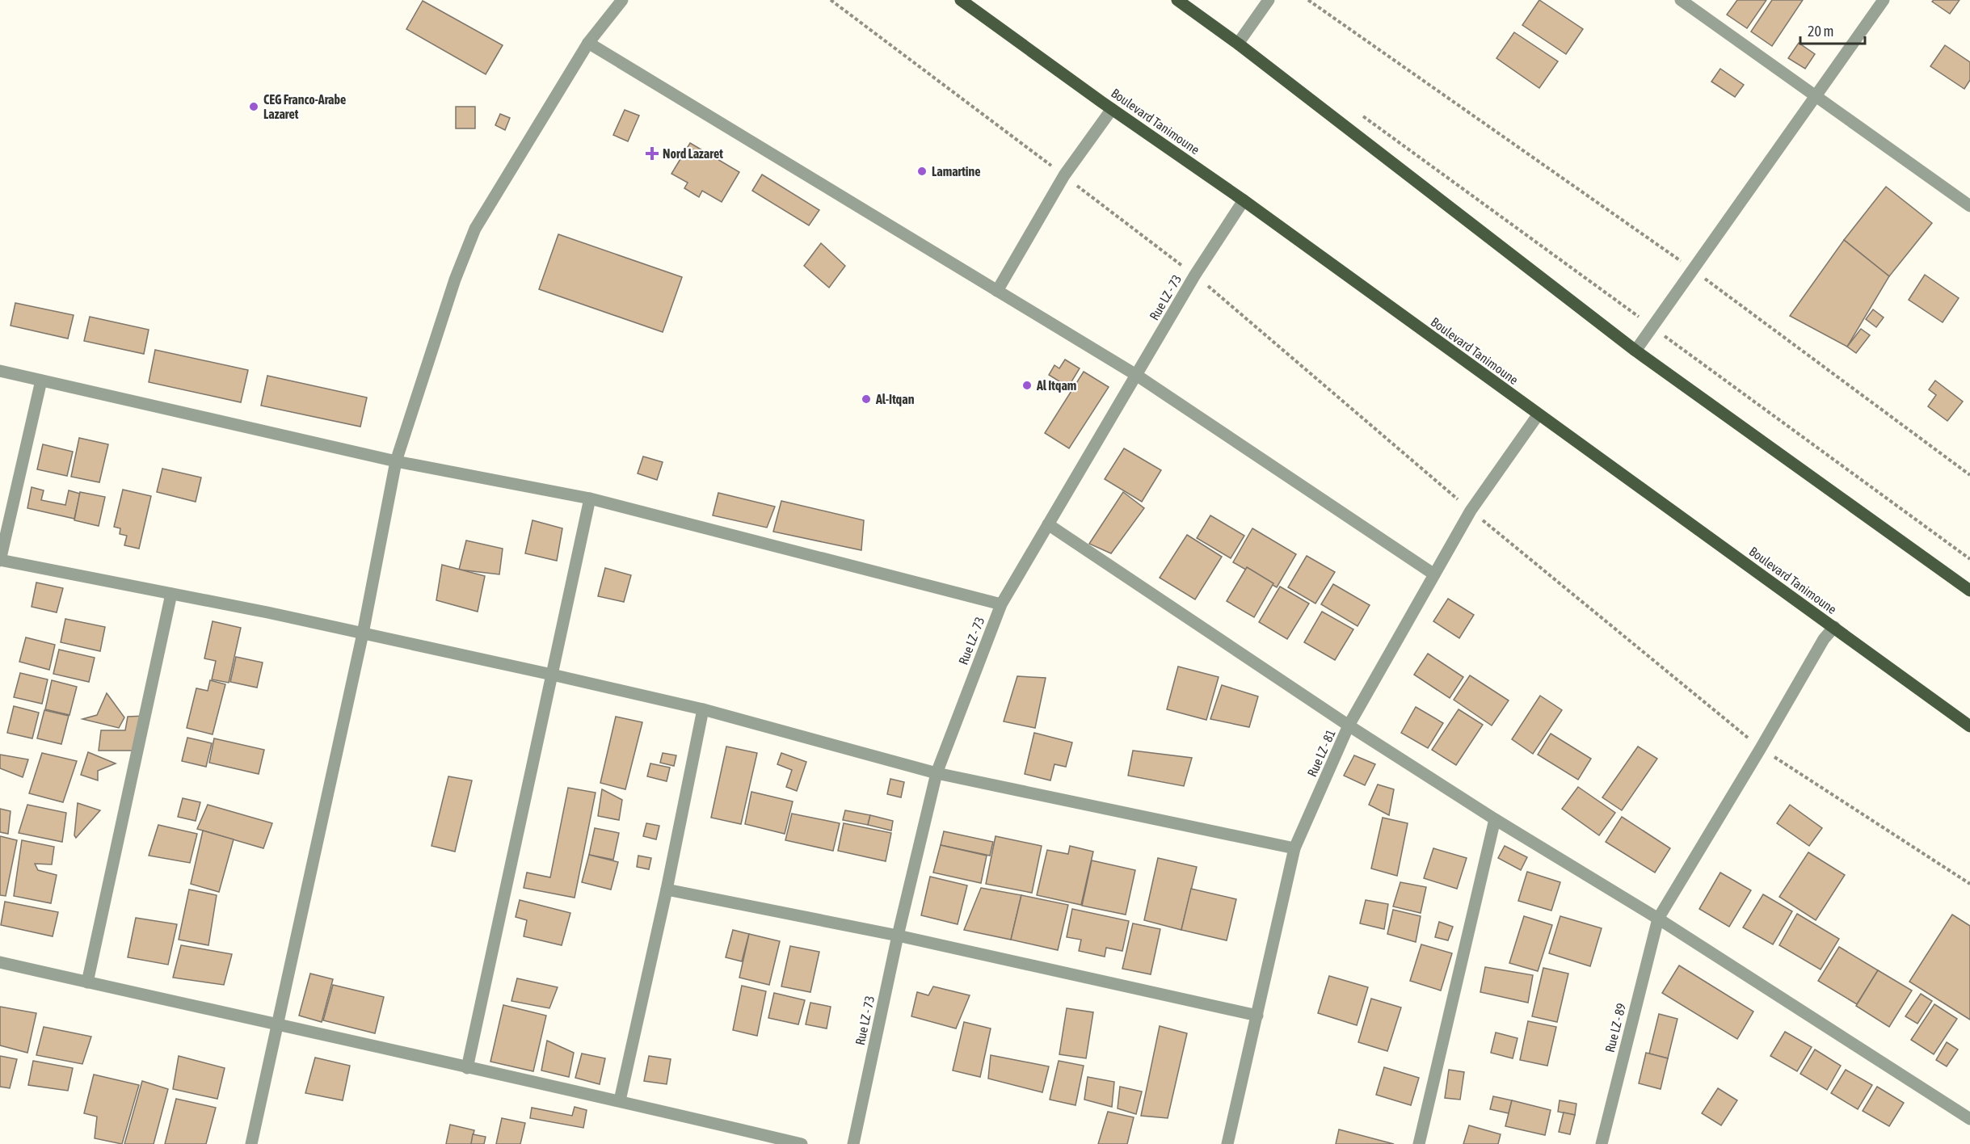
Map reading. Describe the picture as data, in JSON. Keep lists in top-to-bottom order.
{
  "streets": {
    "main road": ["Boulevard Tanimoune"],
    "street": ["Rue LZ - 73", "Rue LZ - 81", "Rue LZ - 89"]
  },
  "crossings": [
    ["Boulevard Tanimoune", "Rue LZ - 73"],
    ["Boulevard Tanimoune", "Rue LZ - 81"],
    ["Boulevard Tanimoune", "Rue LZ - 89"]
  ],
  "places": {
    "other": [
      "CEG Franco-Arabe Lazaret",
      "Lamartine",
      "Al Itqam",
      "Al-Itqan"
    ],
    "health": ["Nord Lazaret"]
  },
  "scale_bar": "20 m"
}
